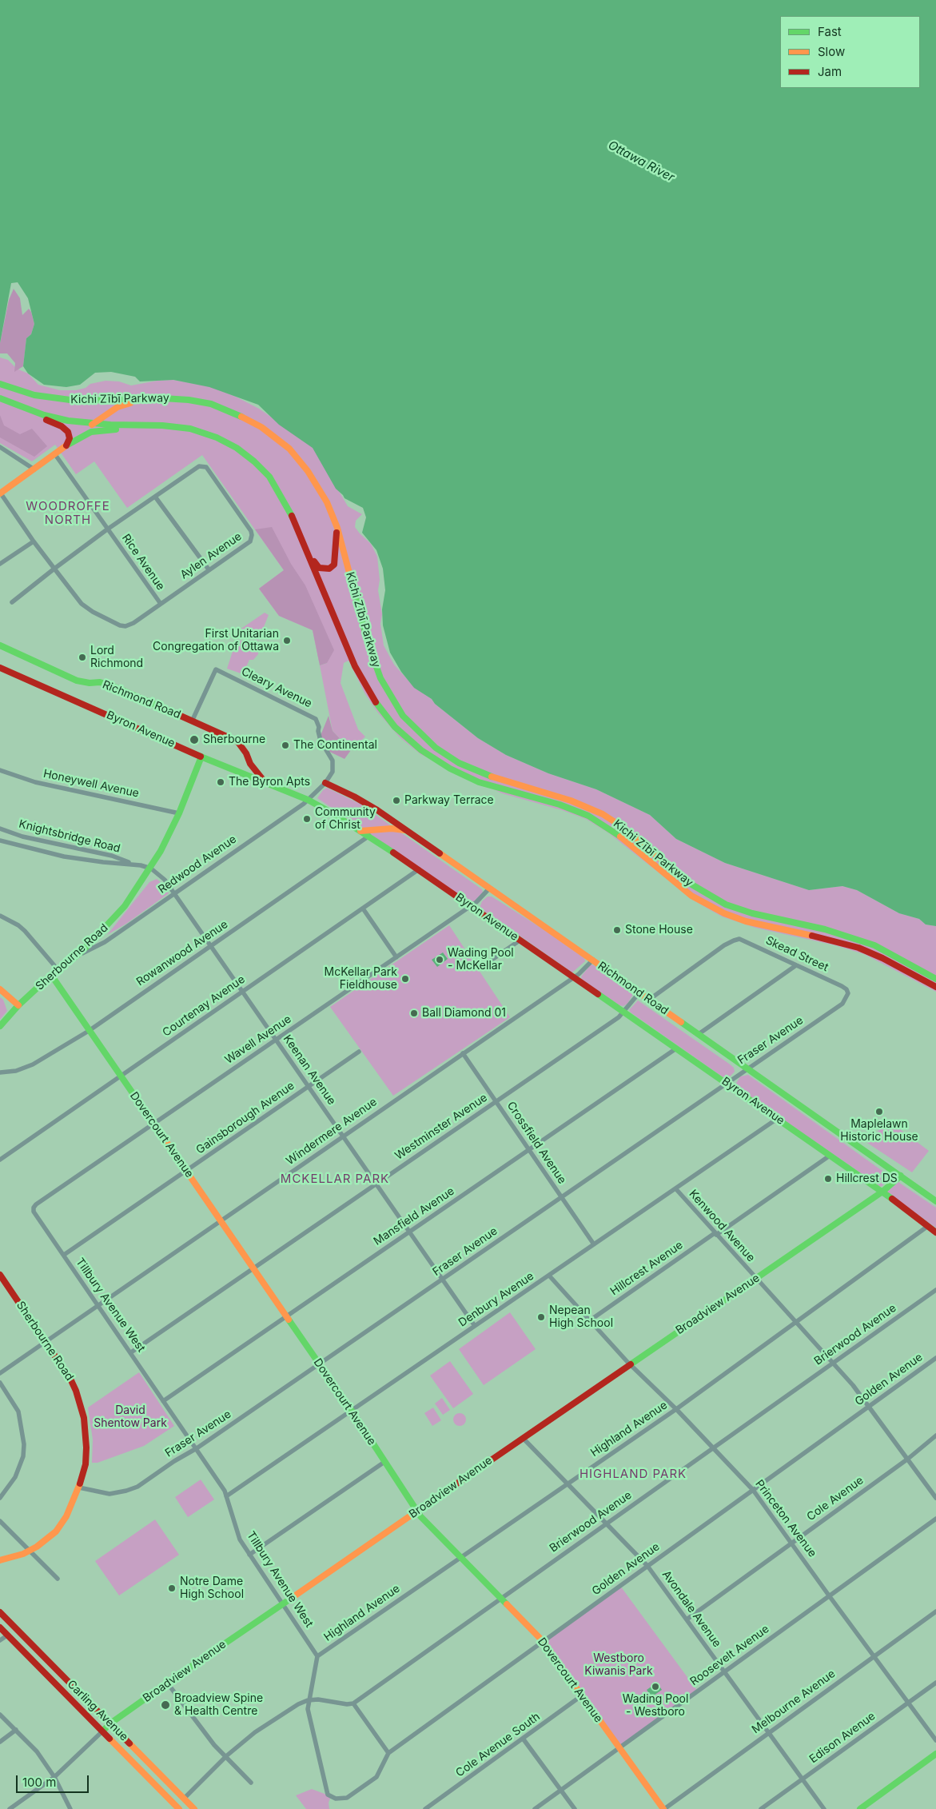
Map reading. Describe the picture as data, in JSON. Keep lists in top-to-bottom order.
{
  "streets": {
    "main road": [
      "Kichi Zībī Parkway",
      "Richmond Road",
      "Byron Avenue",
      "Sherbourne Road",
      "Dovercourt Avenue",
      "Broadview Avenue",
      "Carling Avenue"
    ],
    "street": [
      "Aylen Avenue",
      "Rice Avenue",
      "Cleary Avenue",
      "Honeywell Avenue",
      "Knightsbridge Road",
      "Redwood Avenue",
      "Rowanwood Avenue",
      "Skead Street",
      "Courtenay Avenue",
      "Wavell Avenue",
      "Fraser Avenue",
      "Keenan Avenue",
      "Gainsborough Avenue",
      "Westminster Avenue",
      "Windermere Avenue",
      "Crossfield Avenue",
      "Mansfield Avenue",
      "Kenwood Avenue",
      "Hillcrest Avenue",
      "Denbury Avenue",
      "Tillbury Avenue West",
      "Brierwood Avenue",
      "Golden Avenue",
      "Highland Avenue",
      "Cole Avenue",
      "Princeton Avenue",
      "Avondale Avenue",
      "Roosevelt Avenue",
      "Melbourne Avenue",
      "Edison Avenue",
      "Cole Avenue South"
    ]
  },
  "crossings": [
    ["Aylen Avenue", "Rice Avenue"],
    ["Cleary Avenue", "Richmond Road"],
    ["Cleary Avenue", "Redwood Avenue"],
    ["Richmond Road", "Redwood Avenue"],
    ["Richmond Road", "Skead Street"],
    ["Richmond Road", "Wavell Avenue"],
    ["Richmond Road", "Fraser Avenue"],
    ["Richmond Road", "Westminster Avenue"],
    ["Richmond Road", "Windermere Avenue"],
    ["Richmond Road", "Broadview Avenue"],
    ["Byron Avenue", "Redwood Avenue"],
    ["Byron Avenue", "Rowanwood Avenue"],
    ["Byron Avenue", "Sherbourne Road"],
    ["Byron Avenue", "Courtenay Avenue"],
    ["Byron Avenue", "Wavell Avenue"],
    ["Byron Avenue", "Fraser Avenue"],
    ["Byron Avenue", "Westminster Avenue"],
    ["Byron Avenue", "Windermere Avenue"],
    ["Byron Avenue", "Mansfield Avenue"],
    ["Byron Avenue", "Hillcrest Avenue"],
    ["Byron Avenue", "Denbury Avenue"],
    ["Byron Avenue", "Broadview Avenue"],
    ["Byron Avenue", "Highland Avenue"],
    ["Honeywell Avenue", "Sherbourne Road"],
    ["Knightsbridge Road", "Sherbourne Road"],
    ["Knightsbridge Road", "Keenan Avenue"],
    ["Redwood Avenue", "Sherbourne Road"],
    ["Redwood Avenue", "Keenan Avenue"],
    ["Rowanwood Avenue", "Keenan Avenue"],
    ["Rowanwood Avenue", "Dovercourt Avenue"],
    ["Skead Street", "Fraser Avenue"],
    ["Sherbourne Road", "Fraser Avenue"],
    ["Sherbourne Road", "Keenan Avenue"],
    ["Sherbourne Road", "Windermere Avenue"],
    ["Sherbourne Road", "Dovercourt Avenue"],
    ["Courtenay Avenue", "Keenan Avenue"],
    ["Courtenay Avenue", "Dovercourt Avenue"],
    ["Wavell Avenue", "Keenan Avenue"],
    ["Wavell Avenue", "Dovercourt Avenue"],
    ["Wavell Avenue", "Tillbury Avenue West"],
    ["Fraser Avenue", "Keenan Avenue"],
    ["Fraser Avenue", "Dovercourt Avenue"],
    ["Fraser Avenue", "Crossfield Avenue"],
    ["Fraser Avenue", "Tillbury Avenue West"],
    ["Keenan Avenue", "Gainsborough Avenue"],
    ["Keenan Avenue", "Westminster Avenue"],
    ["Keenan Avenue", "Windermere Avenue"],
    ["Keenan Avenue", "Mansfield Avenue"],
    ["Keenan Avenue", "Denbury Avenue"],
    ["Gainsborough Avenue", "Dovercourt Avenue"],
    ["Gainsborough Avenue", "Tillbury Avenue West"],
    ["Westminster Avenue", "Dovercourt Avenue"],
    ["Westminster Avenue", "Crossfield Avenue"],
    ["Westminster Avenue", "Tillbury Avenue West"],
    ["Windermere Avenue", "Dovercourt Avenue"],
    ["Windermere Avenue", "Crossfield Avenue"],
    ["Windermere Avenue", "Tillbury Avenue West"],
    ["Dovercourt Avenue", "Mansfield Avenue"],
    ["Dovercourt Avenue", "Denbury Avenue"],
    ["Dovercourt Avenue", "Broadview Avenue"],
    ["Dovercourt Avenue", "Brierwood Avenue"],
    ["Dovercourt Avenue", "Golden Avenue"],
    ["Dovercourt Avenue", "Highland Avenue"],
    ["Dovercourt Avenue", "Roosevelt Avenue"],
    ["Dovercourt Avenue", "Melbourne Avenue"],
    ["Dovercourt Avenue", "Cole Avenue South"],
    ["Crossfield Avenue", "Mansfield Avenue"],
    ["Crossfield Avenue", "Denbury Avenue"],
    ["Mansfield Avenue", "Tillbury Avenue West"],
    ["Kenwood Avenue", "Hillcrest Avenue"],
    ["Kenwood Avenue", "Denbury Avenue"],
    ["Kenwood Avenue", "Broadview Avenue"],
    ["Kenwood Avenue", "Brierwood Avenue"],
    ["Kenwood Avenue", "Golden Avenue"],
    ["Kenwood Avenue", "Highland Avenue"],
    ["Kenwood Avenue", "Cole Avenue"],
    ["Hillcrest Avenue", "Princeton Avenue"],
    ["Denbury Avenue", "Tillbury Avenue West"],
    ["Denbury Avenue", "Princeton Avenue"],
    ["Broadview Avenue", "Tillbury Avenue West"],
    ["Broadview Avenue", "Princeton Avenue"],
    ["Broadview Avenue", "Avondale Avenue"],
    ["Broadview Avenue", "Carling Avenue"],
    ["Tillbury Avenue West", "Highland Avenue"],
    ["Brierwood Avenue", "Princeton Avenue"],
    ["Brierwood Avenue", "Avondale Avenue"],
    ["Golden Avenue", "Princeton Avenue"],
    ["Golden Avenue", "Avondale Avenue"],
    ["Highland Avenue", "Princeton Avenue"],
    ["Highland Avenue", "Avondale Avenue"],
    ["Cole Avenue", "Princeton Avenue"],
    ["Cole Avenue", "Avondale Avenue"],
    ["Princeton Avenue", "Roosevelt Avenue"],
    ["Princeton Avenue", "Melbourne Avenue"],
    ["Princeton Avenue", "Edison Avenue"],
    ["Avondale Avenue", "Roosevelt Avenue"],
    ["Avondale Avenue", "Melbourne Avenue"],
    ["Avondale Avenue", "Edison Avenue"]
  ],
  "districts": ["WOODROFFE NORTH", "MCKELLAR PARK", "HIGHLAND PARK"],
  "water": ["Ottawa River"],
  "parks": ["David Shentow Park", "Westboro Kiwanis Park"],
  "places": [
    "First Unitarian Congregation of Ottawa",
    "Lord Richmond",
    "Sherbourne",
    "The Continental",
    "The Byron Apts",
    "Parkway Terrace",
    "Community of Christ",
    "Stone House",
    "Wading Pool - McKellar",
    "McKellar Park Fieldhouse",
    "Ball Diamond 01",
    "Maplelawn Historic House",
    "Hillcrest DS",
    "Nepean High School",
    "Notre Dame High School",
    "Wading Pool - Westboro",
    "Broadview Spine & Health Centre"
  ],
  "legend": ["Fast", "Slow", "Jam"],
  "scale_bar": "100 m"
}
